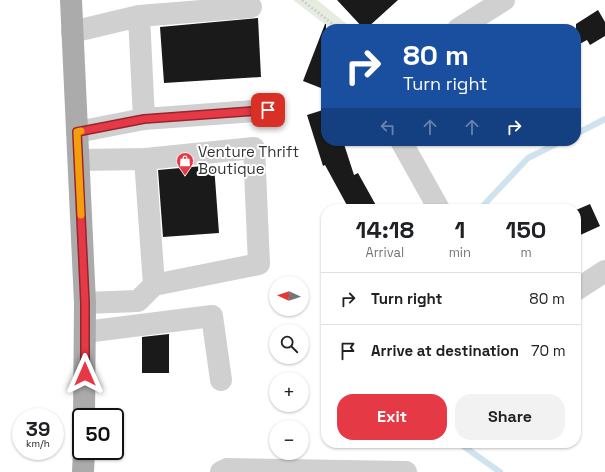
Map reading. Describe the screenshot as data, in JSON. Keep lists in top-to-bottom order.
{
  "places": {
    "shop": ["Venture Thrift Boutique"]
  },
  "north": "left",
  "page": {
    "turn": ["80 m", "Turn right"],
    "eta": [
      "14:18",
      "Arrival",
      "1",
      "min",
      "150",
      "m"
    ],
    "list": [
      {
        "name": "Turn right",
        "value": "80 m"
      },
      {
        "name": "Arrive at destination",
        "value": "70 m"
      }
    ],
    "map_buttons": ["+", "−"],
    "buttons": ["Exit", "Share"],
    "speed": "39 km/h",
    "limit": "50"
  }
}
